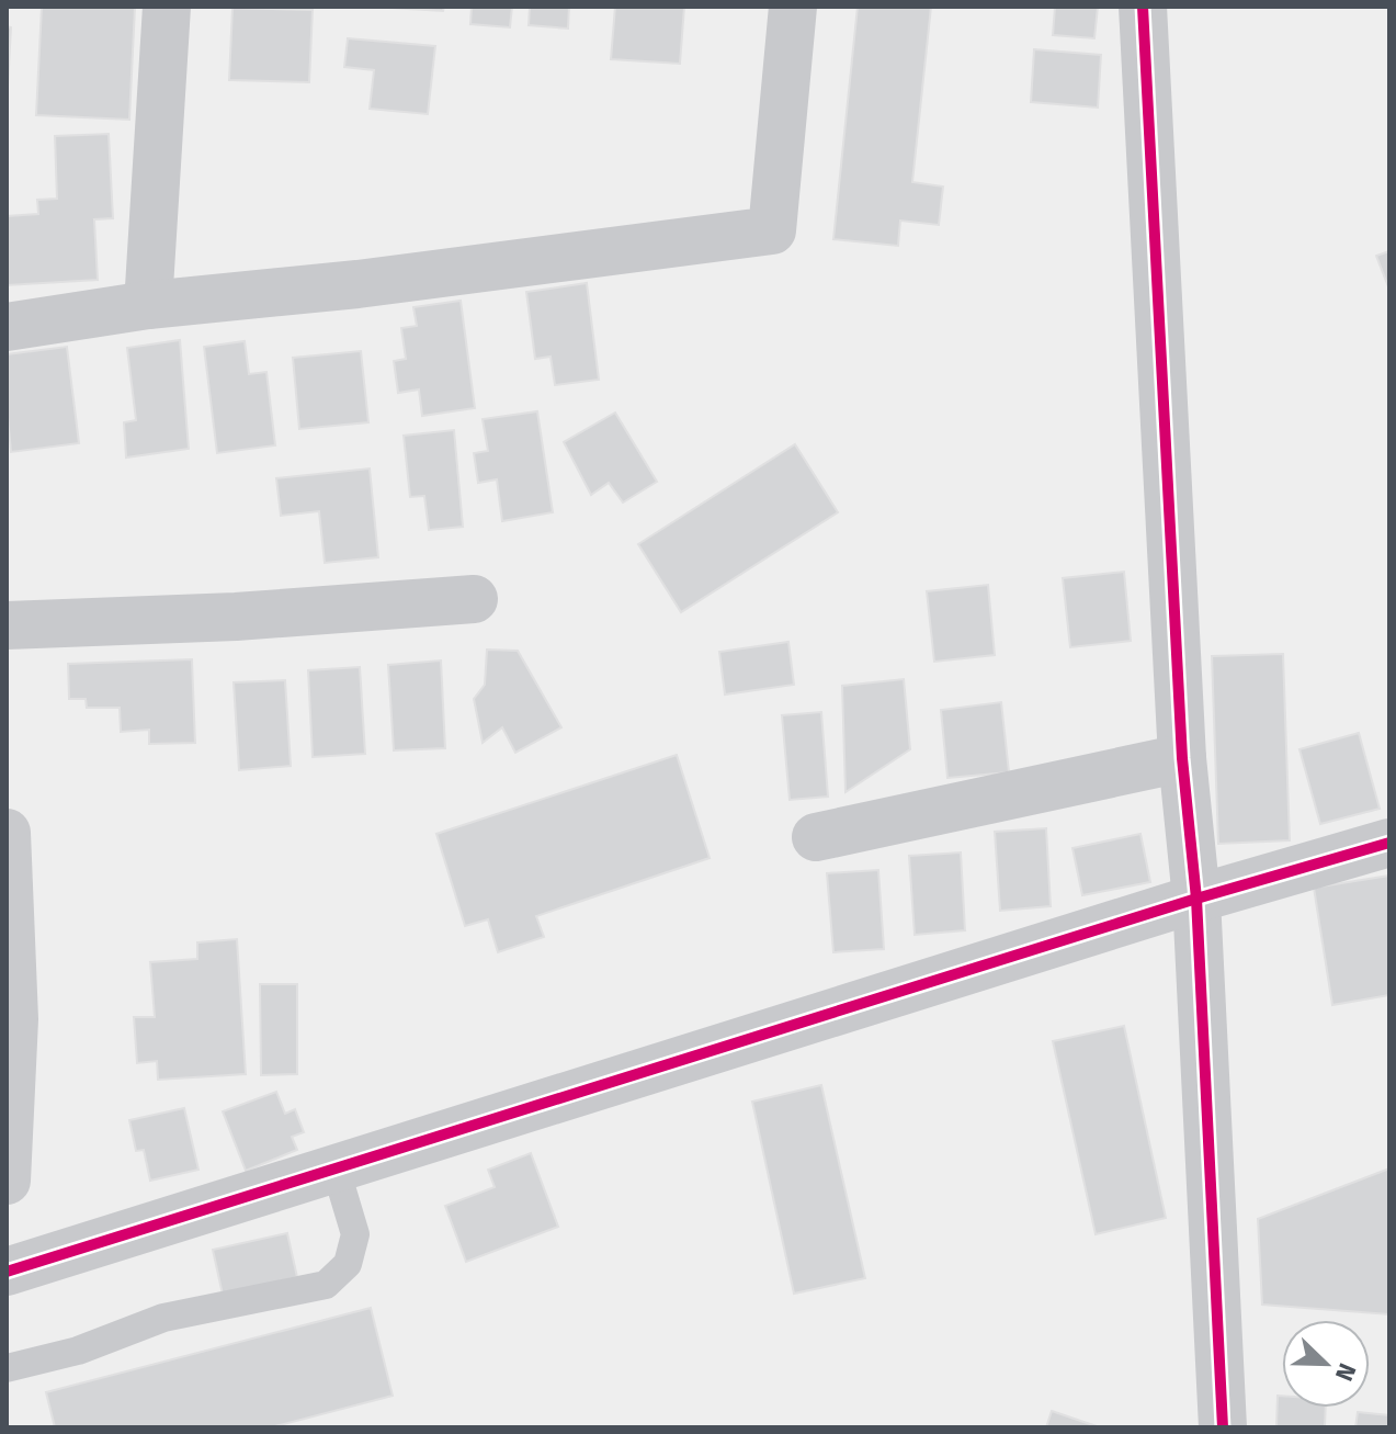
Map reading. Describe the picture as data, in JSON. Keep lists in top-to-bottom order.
{
  "north": "bottom right"
}
